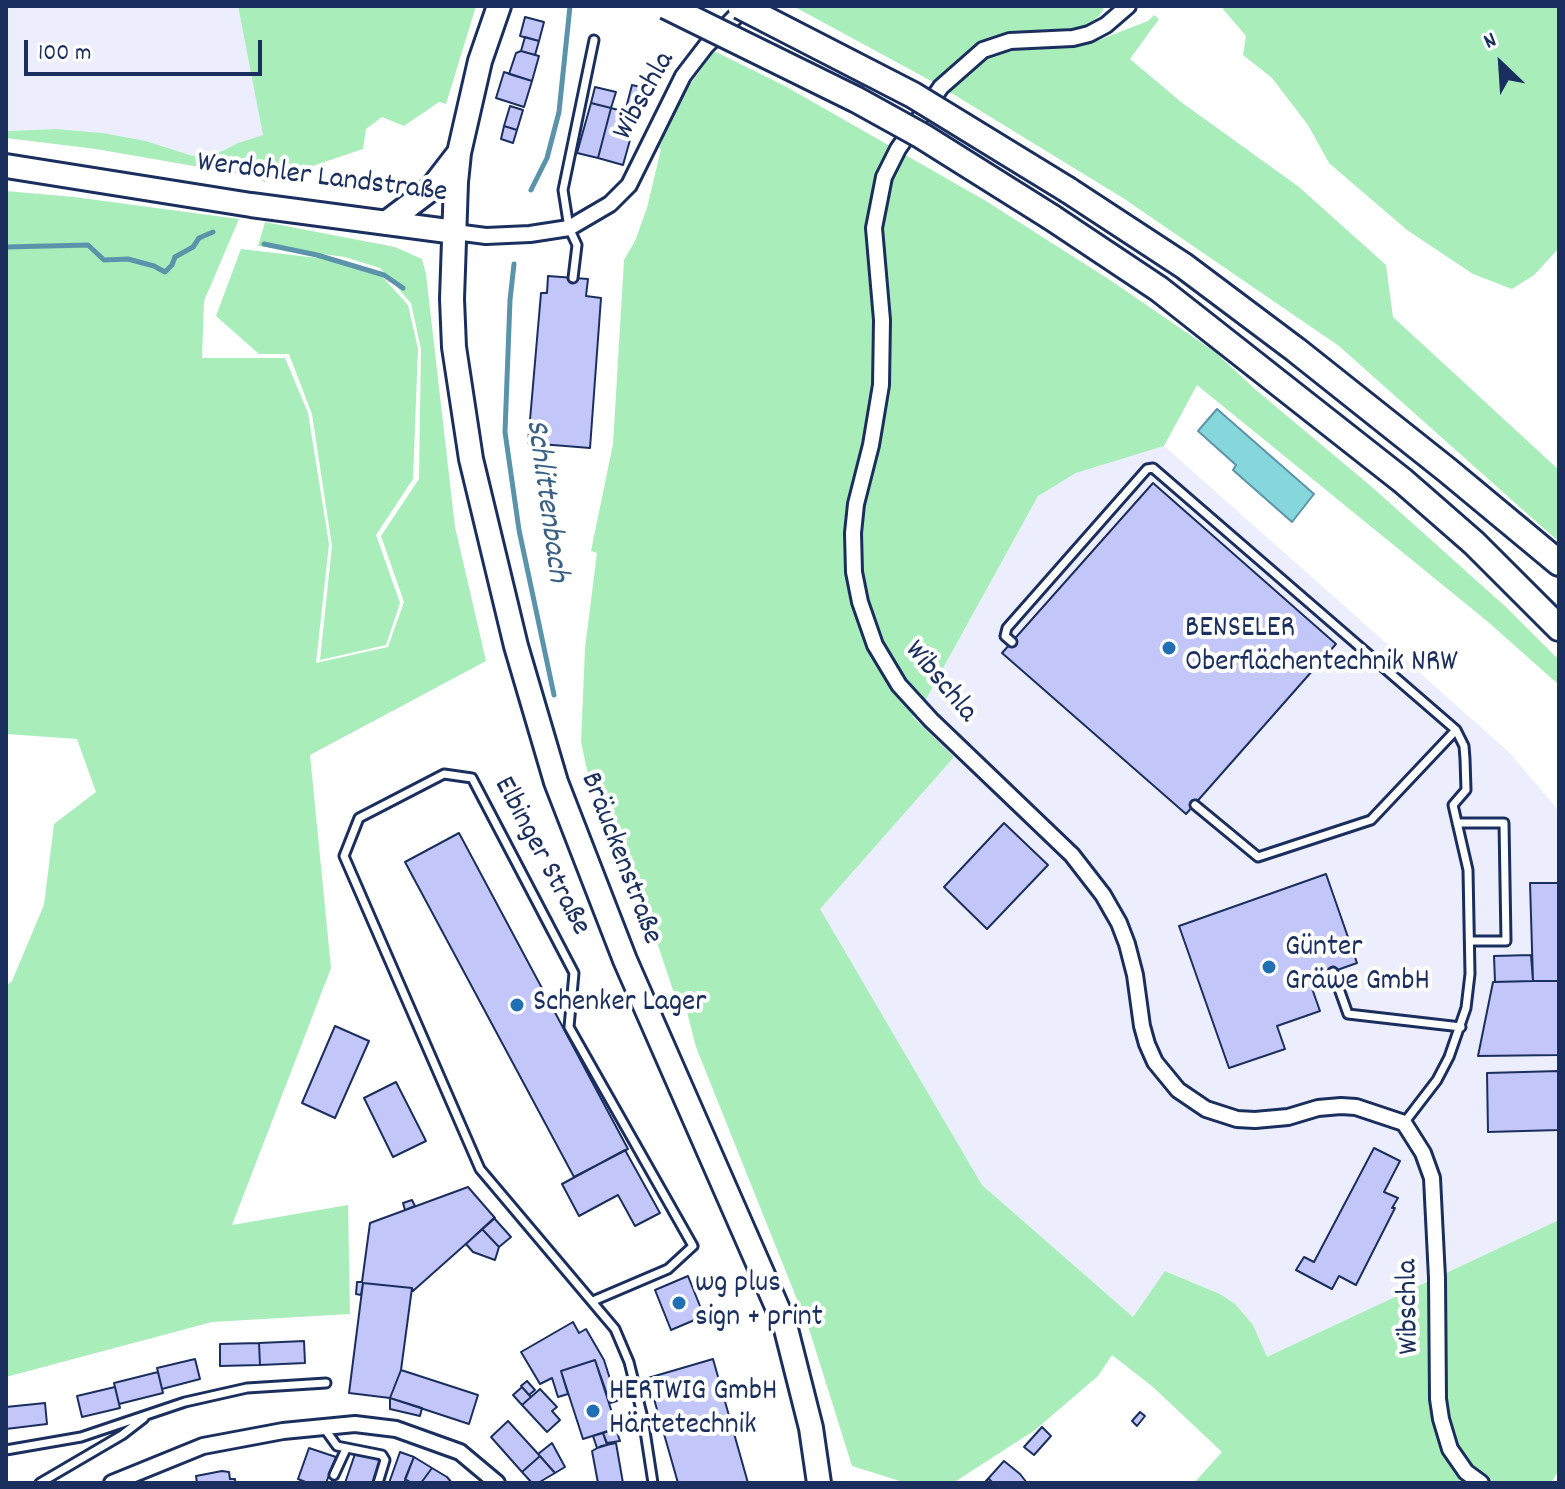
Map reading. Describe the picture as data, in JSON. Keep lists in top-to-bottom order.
{
  "streets": {
    "main road": ["Werdohler Landstraße", "Bräuckenstraße"],
    "street": ["Wibschla"],
    "lane": ["Elbinger Straße"]
  },
  "crossings": [
    ["Wibschla", "Werdohler Landstraße"],
    ["Wibschla", "Bräuckenstraße"],
    ["Werdohler Landstraße", "Bräuckenstraße"]
  ],
  "water": ["Schlittenbach"],
  "places": [
    "BENSELER Oberflächentechnik NRW",
    "Günter Gräwe GmbH",
    "Schenker Lager",
    "wg plus sign + print",
    "HERTWIG GmbH Härtetechnik"
  ],
  "scale_bar": "100 m",
  "north": "top left"
}
